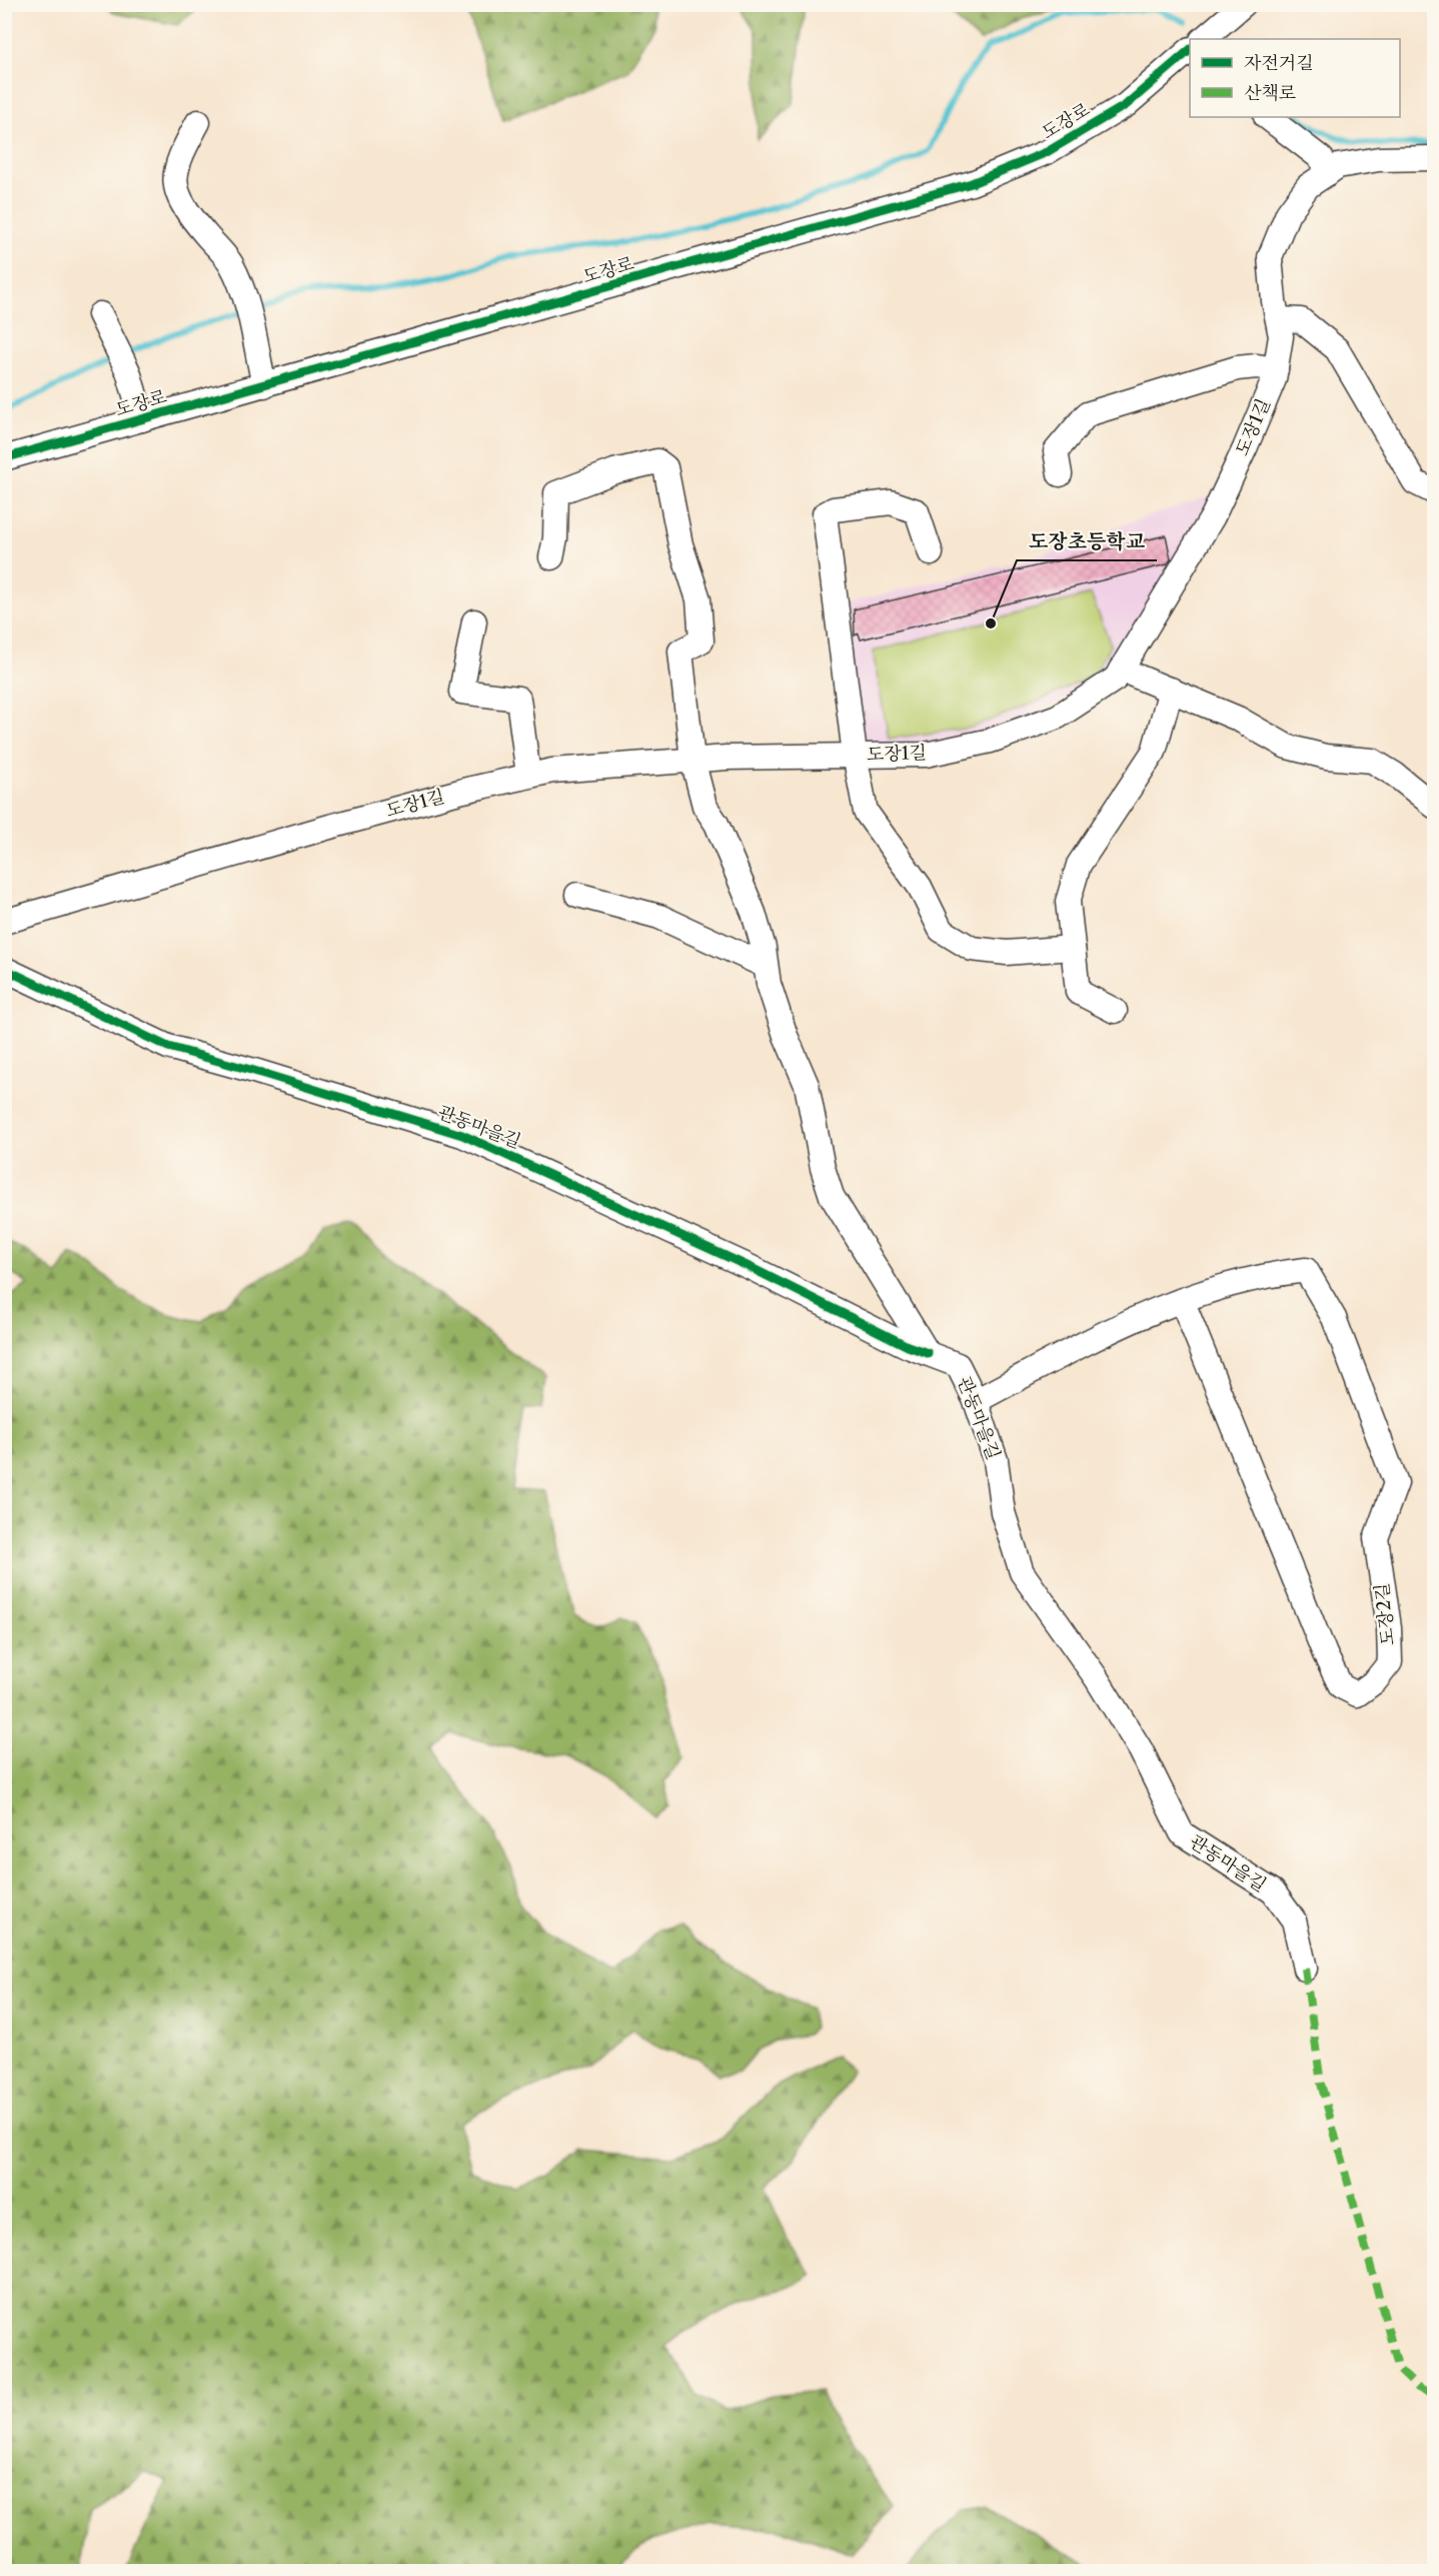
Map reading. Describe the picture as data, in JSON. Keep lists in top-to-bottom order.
{
  "streets": {
    "street": [
      "도장로",
      "도장1길",
      "관동마을길",
      "도장2길"
    ]
  },
  "crossings": [
    ["관동마을길", "도장2길"]
  ],
  "places": ["도장초등학교"],
  "legend": ["자전거길", "산책로"]
}
